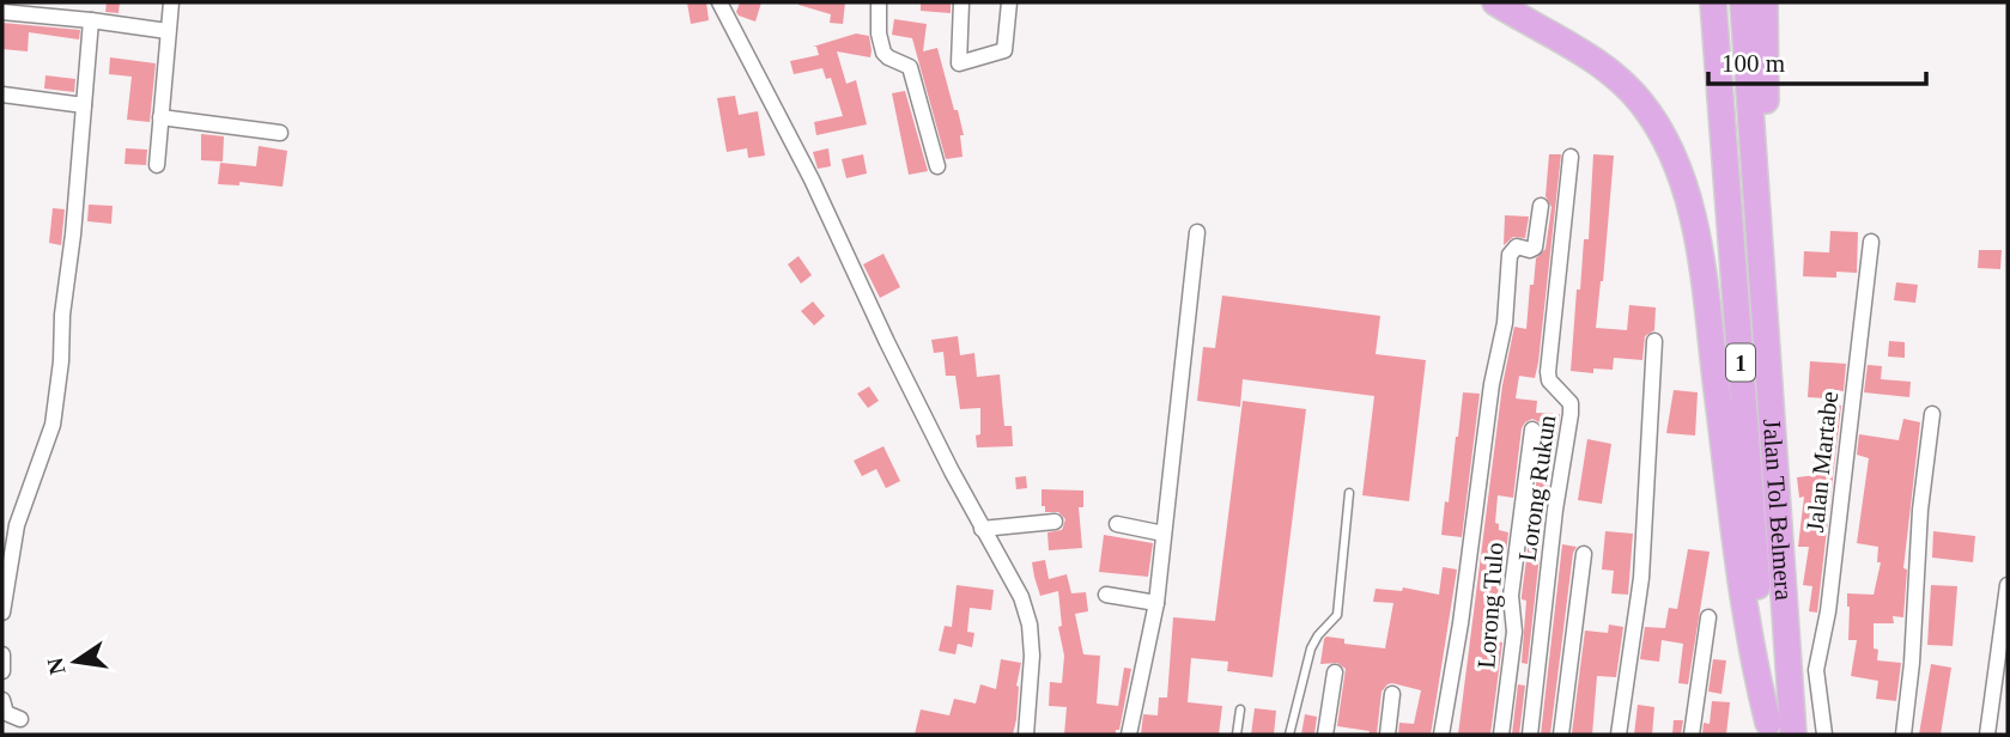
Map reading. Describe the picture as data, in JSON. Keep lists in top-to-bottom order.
{
  "streets": {
    "highway": ["1", "Jalan Tol Belmera"],
    "street": ["Jalan Martabe", "Lorong Rukun", "Lorong Tulo"]
  },
  "crossings": [
    ["1", "Jalan Tol Belmera"]
  ],
  "scale_bar": "100 m",
  "north": "left"
}
